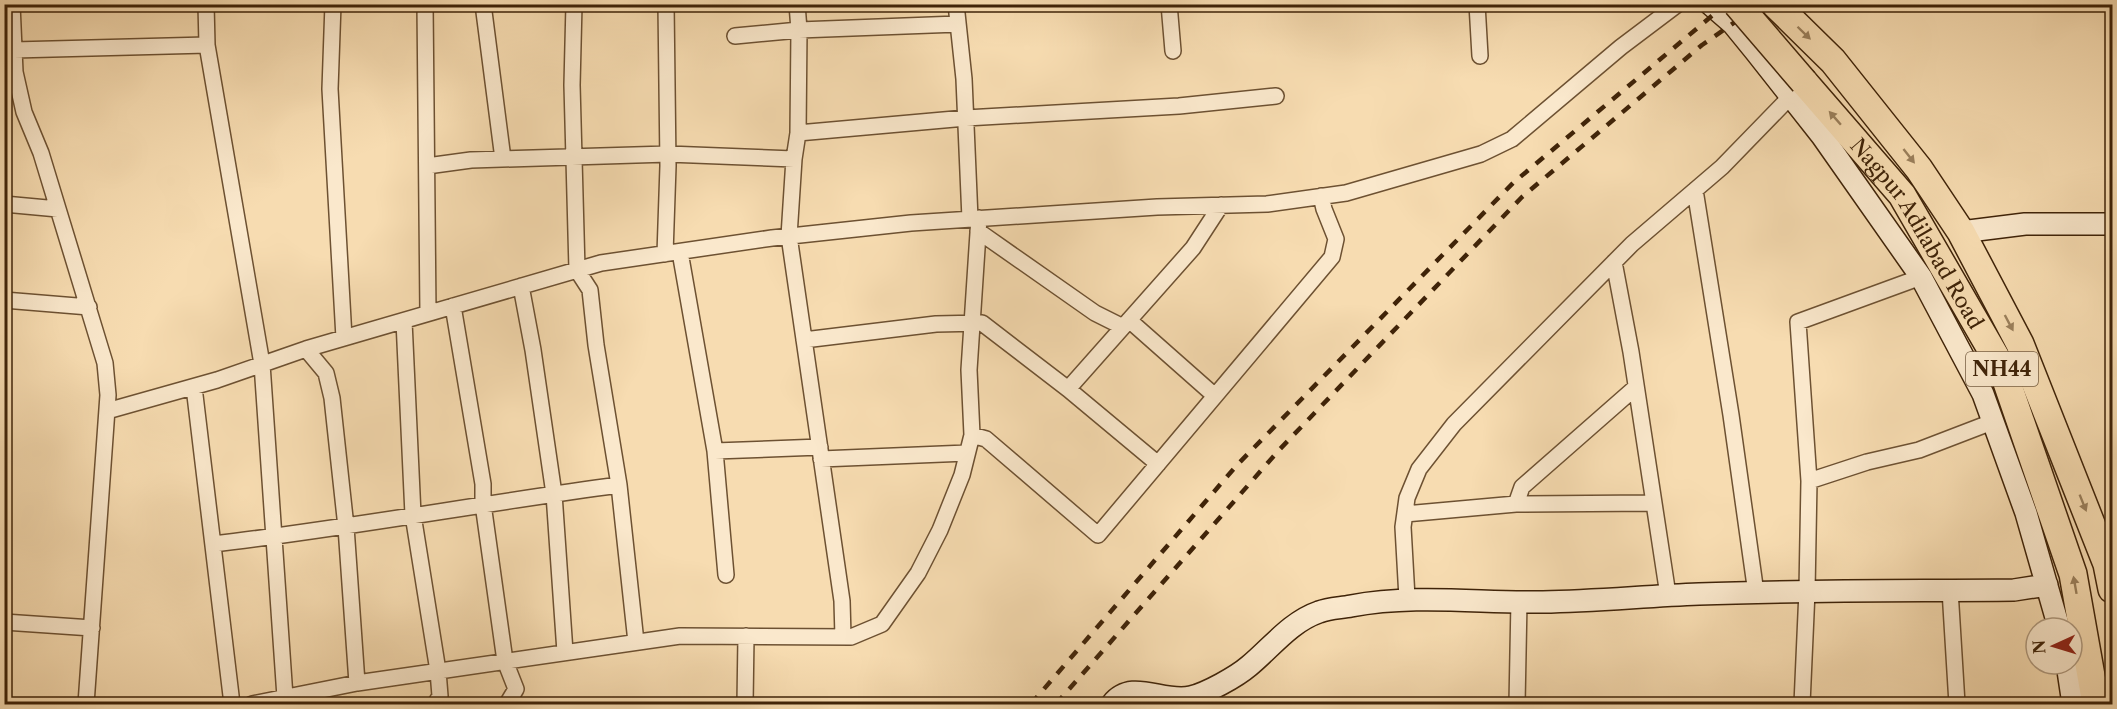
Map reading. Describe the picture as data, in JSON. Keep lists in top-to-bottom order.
{
  "streets": {
    "highway": ["Nagpur Adilabad Road", "NH44"]
  },
  "north": "left"
}
